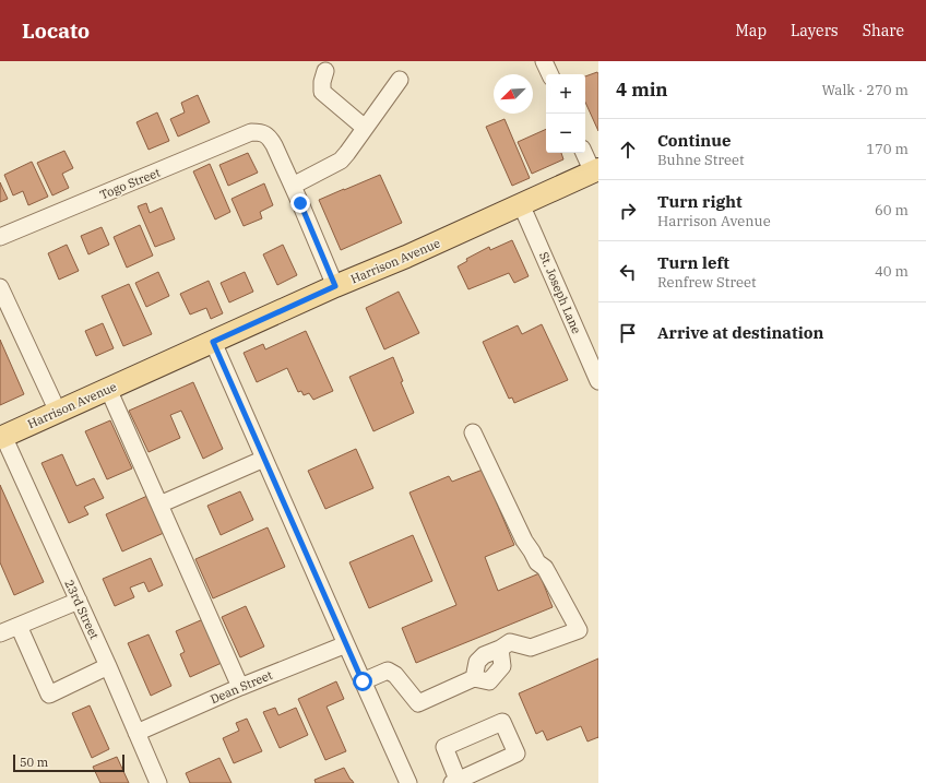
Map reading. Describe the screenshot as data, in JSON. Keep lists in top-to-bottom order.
{
  "streets": {
    "main road": ["Harrison Avenue"],
    "street": [
      "Togo Street",
      "St. Joseph Lane",
      "23rd Street",
      "Dean Street"
    ]
  },
  "crossings": [
    ["Harrison Avenue", "St. Joseph Lane"],
    ["Harrison Avenue", "23rd Street"],
    ["23rd Street", "Dean Street"]
  ],
  "scale_bar": "50 m",
  "north": "bottom left",
  "page": {
    "header": "Locato",
    "nav": ["Map", "Layers", "Share"],
    "heading": ["4 min", "Walk · 270 m"],
    "map_buttons": ["+", "−"],
    "list": [
      ["Continue", "Buhne Street", "170 m"],
      ["Turn right", "Harrison Avenue", "60 m"],
      ["Turn left", "Renfrew Street", "40 m"],
      "Arrive at destination"
    ],
    "scale": "50 m"
  }
}
